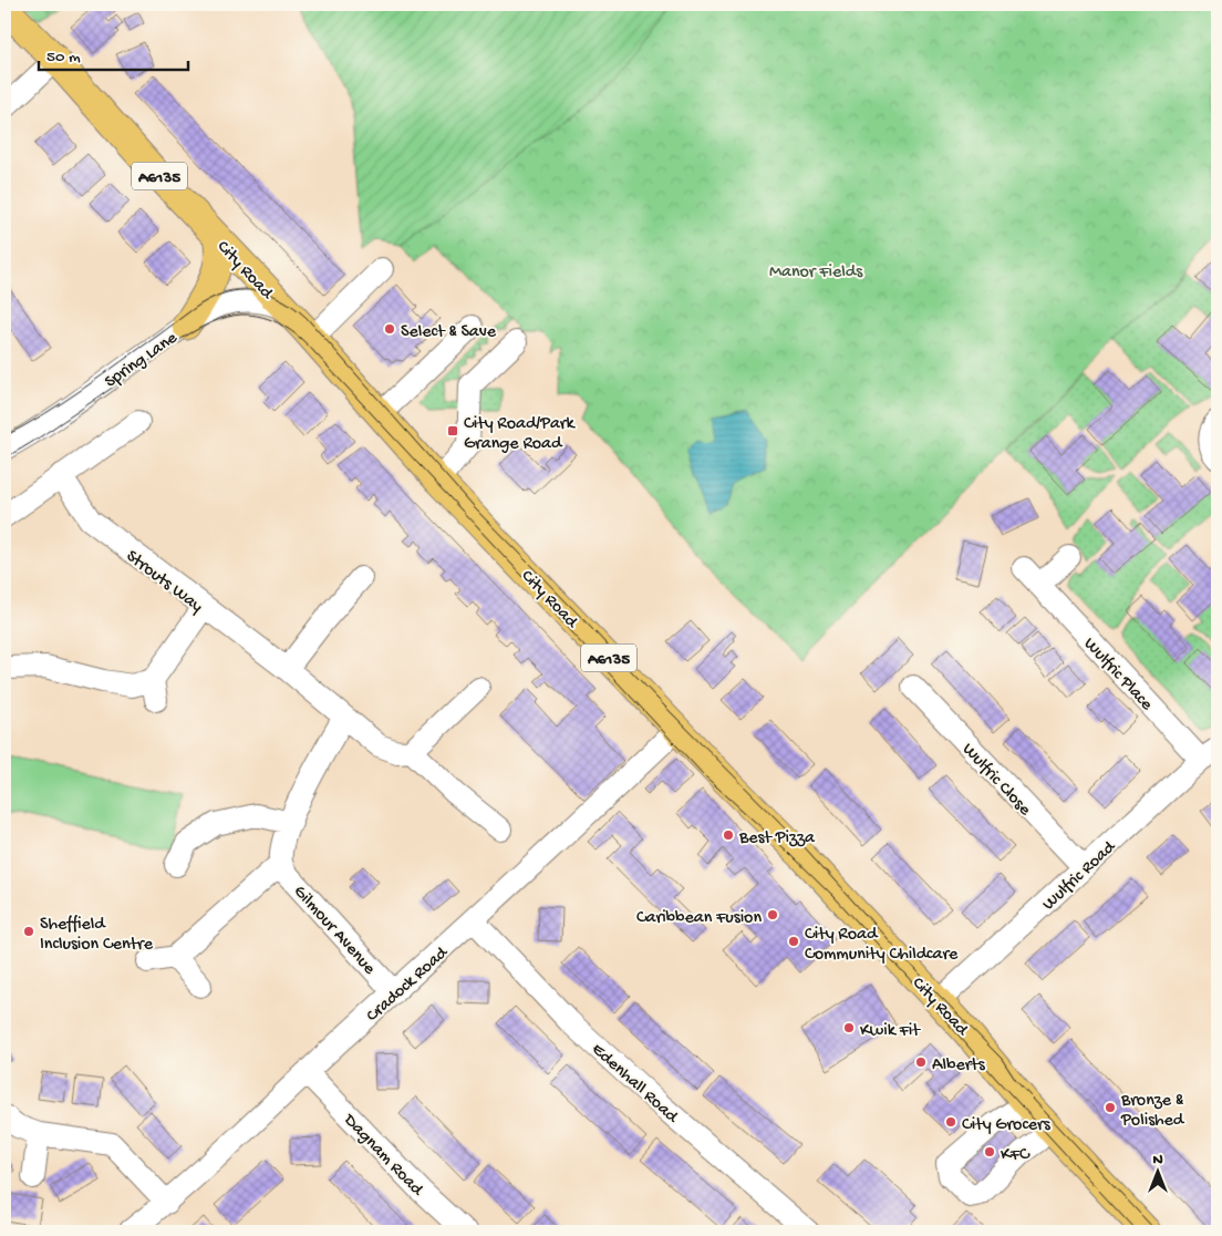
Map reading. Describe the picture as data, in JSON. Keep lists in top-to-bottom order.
{
  "streets": {
    "main road": ["A6135", "City Road"],
    "street": [
      "Spring Lane",
      "Strouts Way",
      "Wulfric Place",
      "Wulfric Close",
      "Wulfric Road",
      "Gilmour Avenue",
      "Cradock Road",
      "Edenhall Road",
      "Dagnam Road"
    ]
  },
  "crossings": [
    ["City Road", "Spring Lane"],
    ["City Road", "Wulfric Road"],
    ["City Road", "Cradock Road"],
    ["Wulfric Place", "Wulfric Road"],
    ["Wulfric Close", "Wulfric Road"],
    ["Gilmour Avenue", "Cradock Road"],
    ["Cradock Road", "Edenhall Road"],
    ["Cradock Road", "Dagnam Road"]
  ],
  "parks": ["Manor Fields"],
  "places": {
    "other": [
      "Select & Save",
      "Best Pizza",
      "Caribbean Fusion",
      "Sheffield Inclusion Centre",
      "City Road Community Childcare",
      "Kwik Fit",
      "Alberts",
      "Bronze & Polished",
      "City Grocers",
      "KFC"
    ],
    "transit": ["City Road/Park Grange Road"]
  },
  "scale_bar": "50 m",
  "north": "top"
}
